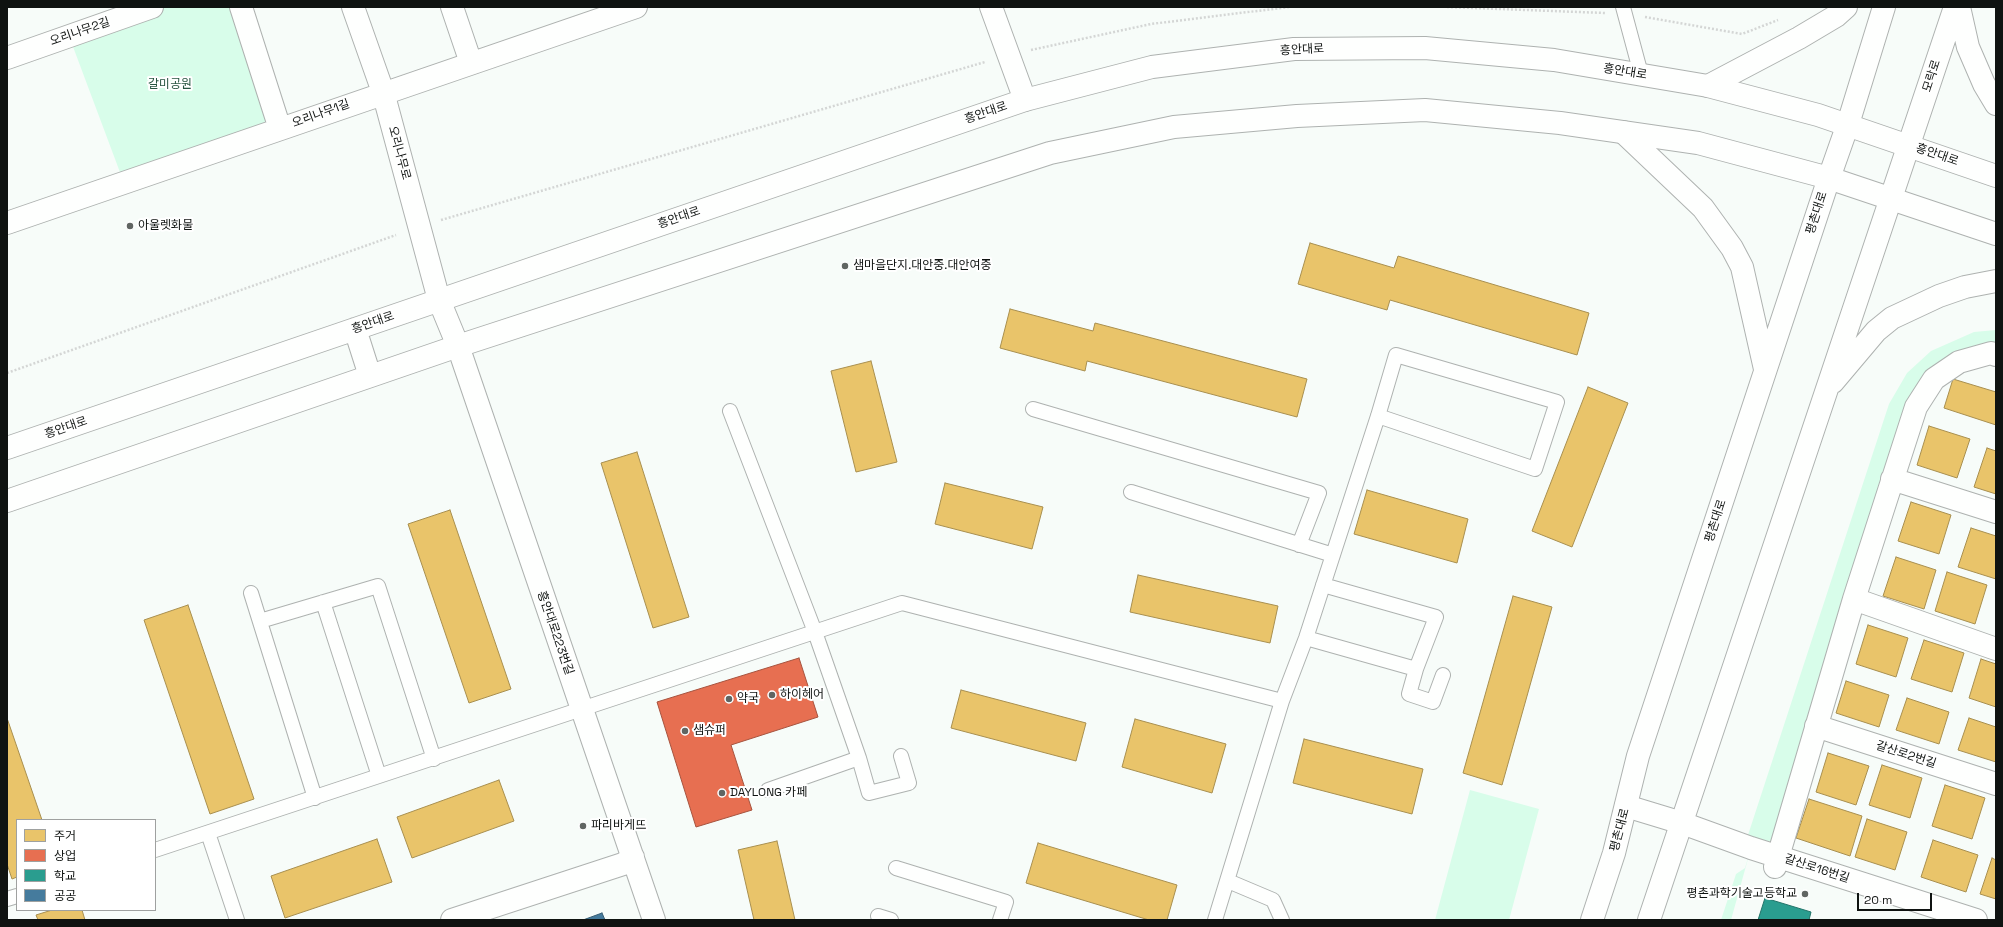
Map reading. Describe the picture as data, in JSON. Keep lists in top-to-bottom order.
{
  "streets": {
    "street": [
      "오리나무2길",
      "흥안대로",
      "모락로",
      "오리나무1길",
      "오리나무로",
      "평촌대로",
      "흥안대로223번길",
      "갈산로2번길",
      "갈산로16번길"
    ]
  },
  "crossings": [
    ["흥안대로", "모락로"],
    ["흥안대로", "오리나무로"],
    ["흥안대로", "평촌대로"],
    ["흥안대로", "흥안대로223번길"],
    ["오리나무1길", "오리나무로"],
    ["오리나무로", "흥안대로223번길"],
    ["평촌대로", "갈산로16번길"]
  ],
  "parks": ["갈미공원"],
  "places": [
    "아울렛화물",
    "샘마을단지.대안중.대안여중",
    "하이헤어",
    "약국",
    "샘슈퍼",
    "DAYLONG 카페",
    "파리바게뜨",
    "평촌과학기술고등학교"
  ],
  "legend": [
    "주거",
    "상업",
    "학교",
    "공공"
  ],
  "scale_bar": "20 m"
}
